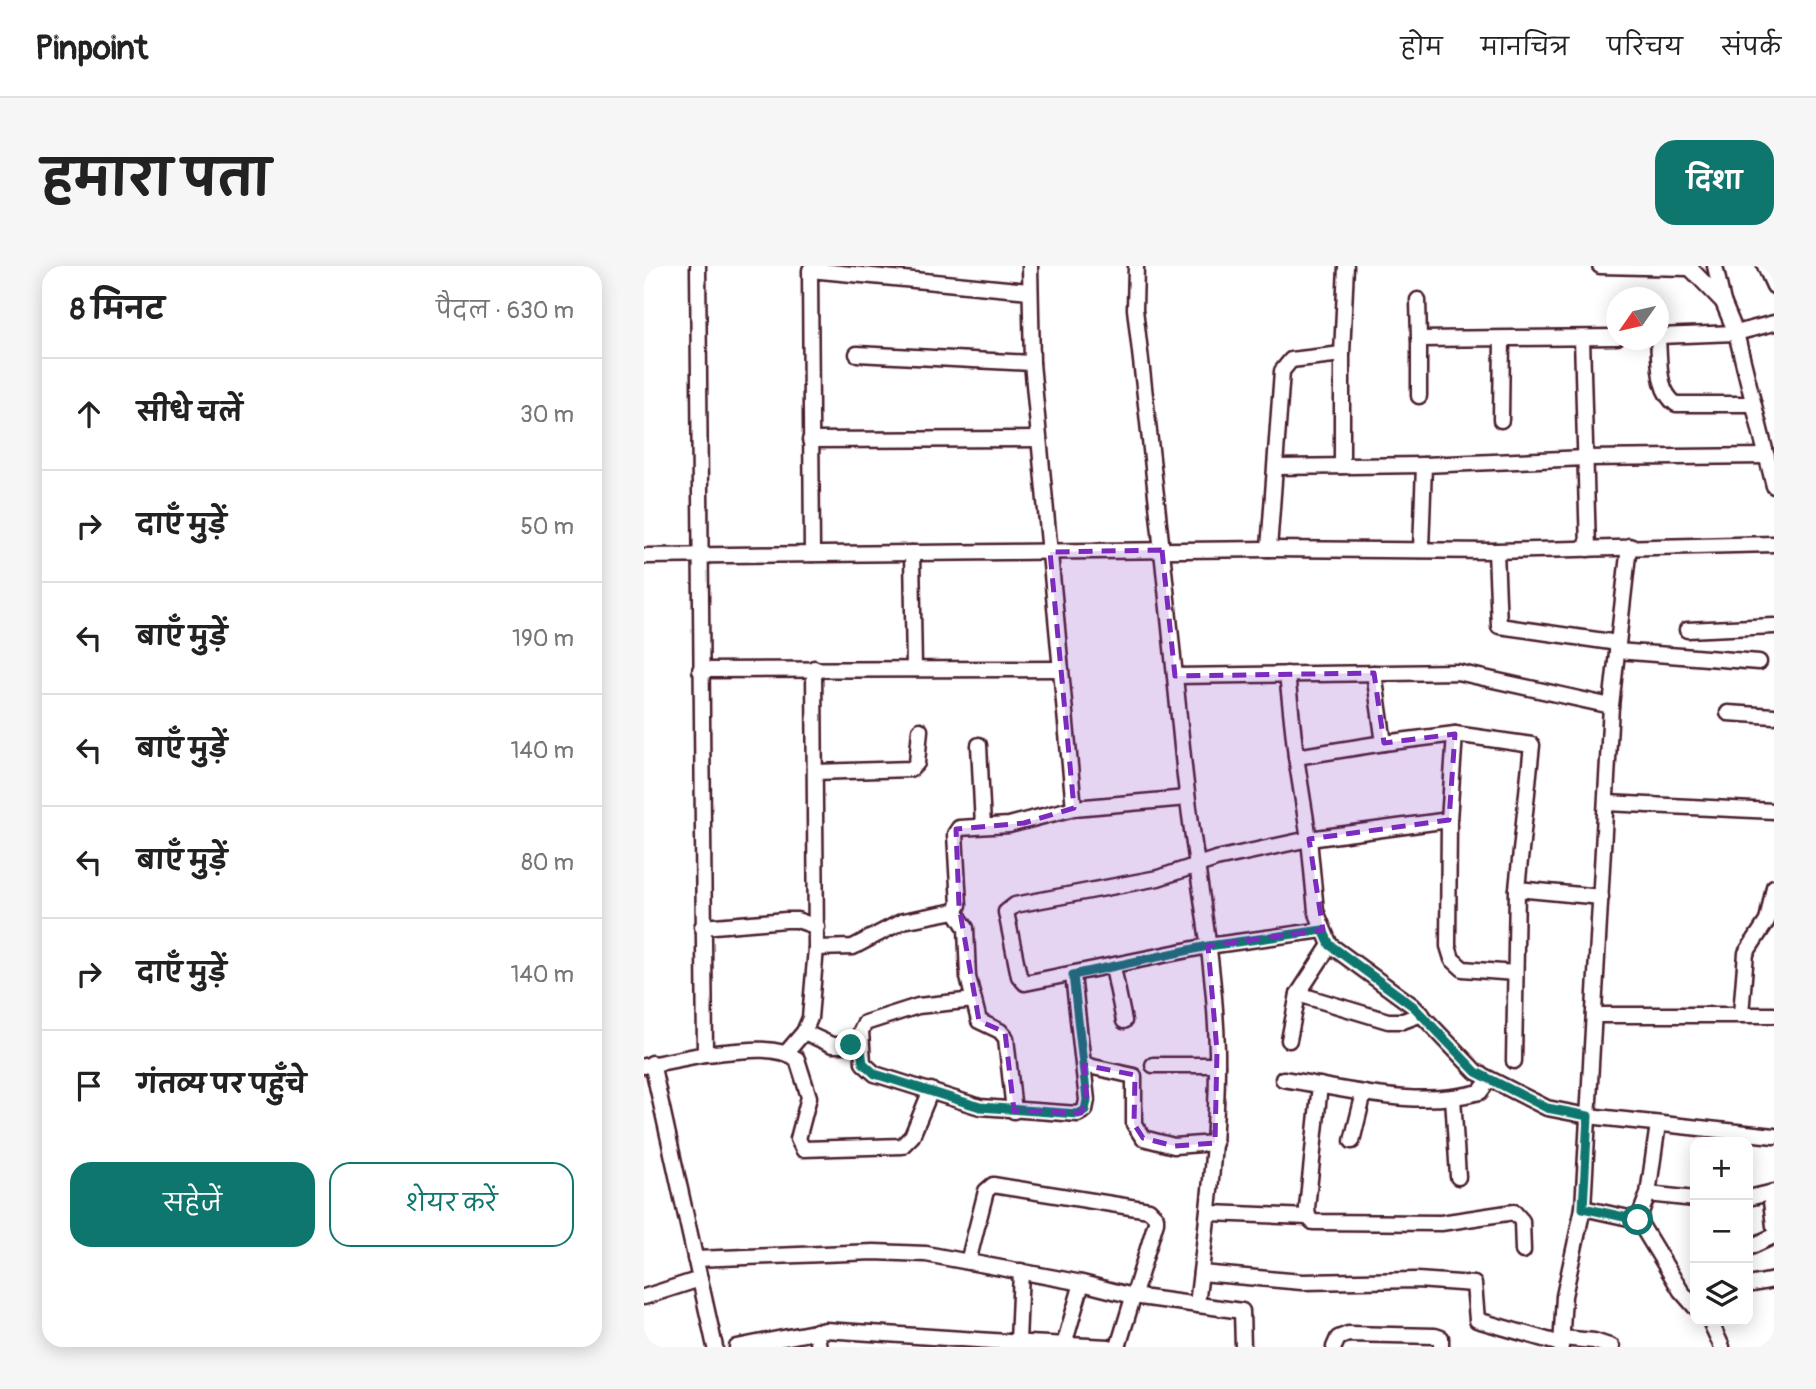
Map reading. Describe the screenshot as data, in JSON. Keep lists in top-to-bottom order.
{
  "north": "bottom left",
  "page": {
    "header": "Pinpoint",
    "nav": [
      "होम",
      "मानचित्र",
      "परिचय",
      "संपर्क"
    ],
    "title": "हमारा पता",
    "buttons": [
      "दिशा",
      ["सहेजें", "शेयर करें"]
    ],
    "heading": ["8 मिनट", "पैदल · 630 m"],
    "list": [
      ["सीधे चलें", "30 m"],
      ["दाएँ मुड़ें", "50 m"],
      ["बाएँ मुड़ें", "190 m"],
      ["बाएँ मुड़ें", "140 m"],
      ["बाएँ मुड़ें", "80 m"],
      ["दाएँ मुड़ें", "140 m"],
      "गंतव्य पर पहुँचे"
    ],
    "map_buttons": ["+", "−"]
  }
}
